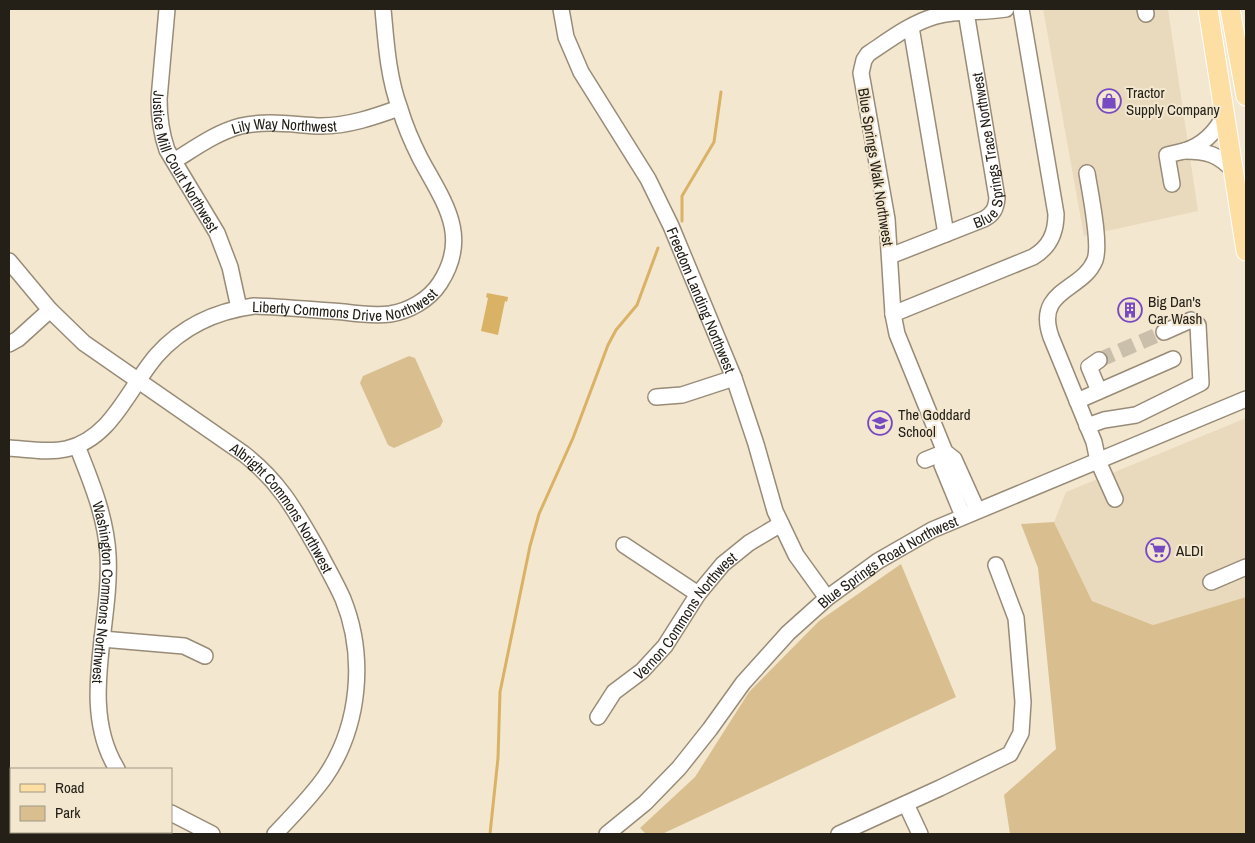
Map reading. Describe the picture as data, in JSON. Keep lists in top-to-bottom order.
{
  "streets": {
    "street": [
      "Lily Way Northwest",
      "Blue Springs Trace Northwest",
      "Justice Mill Court Northwest",
      "Blue Springs Walk Northwest",
      "Liberty Commons Drive Northwest",
      "Freedom Landing Northwest",
      "Albright Commons Northwest",
      "Blue Springs Road Northwest",
      "Washington Commons Northwest",
      "Vernon Commons Northwest"
    ]
  },
  "crossings": [
    ["Lily Way Northwest", "Justice Mill Court Northwest"],
    ["Lily Way Northwest", "Liberty Commons Drive Northwest"],
    ["Blue Springs Trace Northwest", "Blue Springs Walk Northwest"],
    ["Justice Mill Court Northwest", "Liberty Commons Drive Northwest"],
    ["Blue Springs Walk Northwest", "Blue Springs Road Northwest"],
    ["Liberty Commons Drive Northwest", "Albright Commons Northwest"],
    ["Liberty Commons Drive Northwest", "Washington Commons Northwest"],
    ["Freedom Landing Northwest", "Blue Springs Road Northwest"],
    ["Freedom Landing Northwest", "Vernon Commons Northwest"]
  ],
  "places": {
    "shop": ["Tractor Supply Company"],
    "building": ["Big Dan's Car Wash"],
    "school or university": ["The Goddard School"],
    "supermarket": ["ALDI"]
  },
  "legend": ["Road", "Park"]
}
